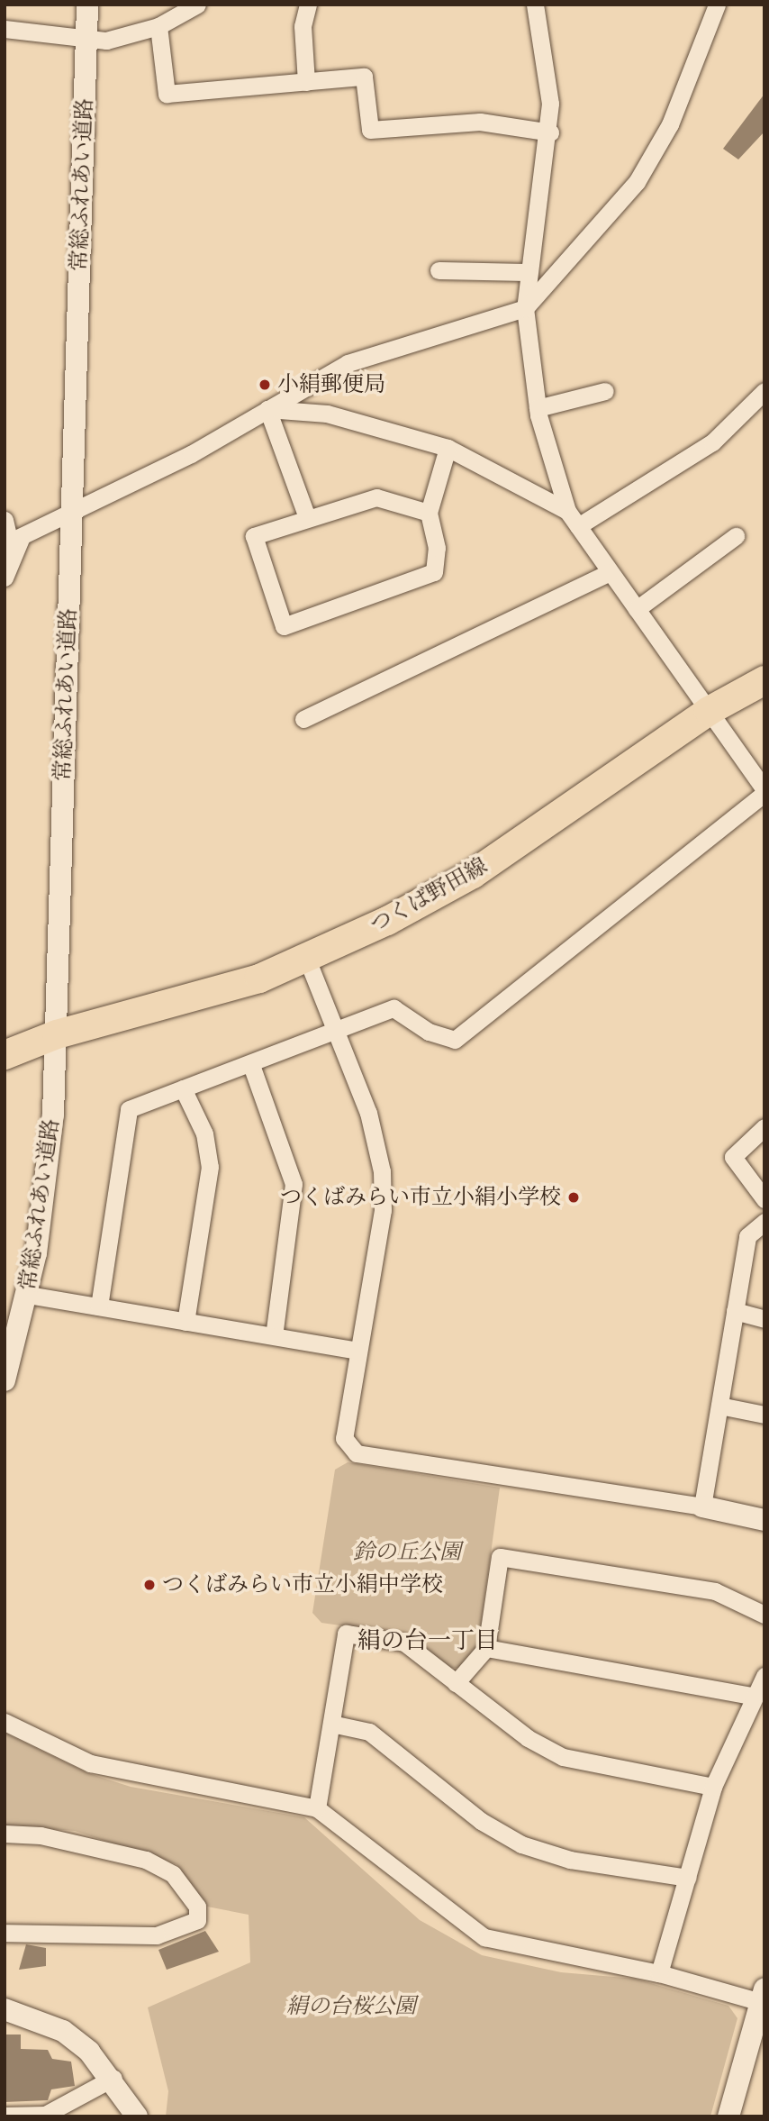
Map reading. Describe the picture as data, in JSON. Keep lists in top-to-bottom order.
{
  "streets": {
    "main road": ["つくば野田線"],
    "street": ["常総ふれあい道路"]
  },
  "crossings": [
    ["常総ふれあい道路", "つくば野田線"]
  ],
  "districts": ["絹の台一丁目"],
  "parks": ["鈴の丘公園", "絹の台桜公園"],
  "places": ["小絹郵便局", "つくばみらい市立小絹小学校", "つくばみらい市立小絹中学校"]
}
